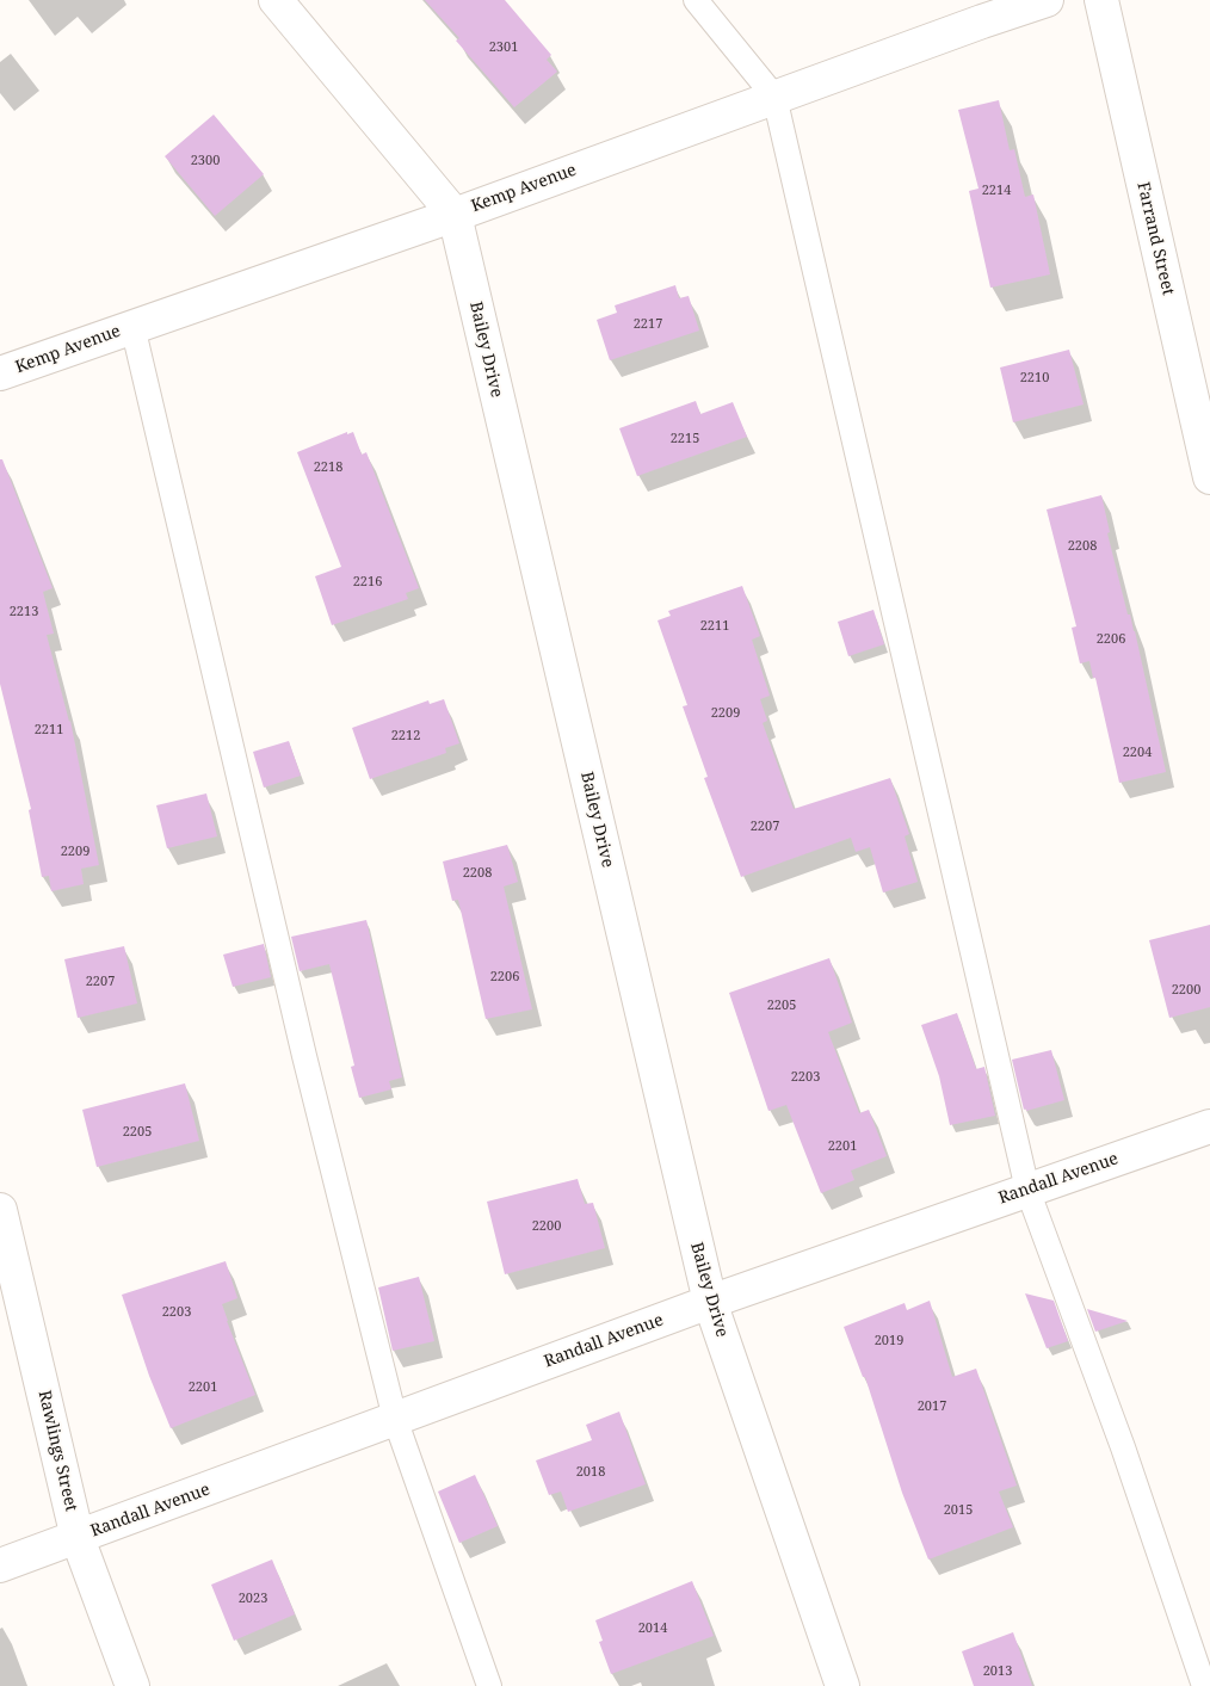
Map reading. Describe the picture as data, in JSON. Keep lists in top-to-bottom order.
{
  "streets": {
    "street": [
      "Kemp Avenue",
      "Farrand Street",
      "Bailey Drive",
      "Randall Avenue",
      "Rawlings Street"
    ]
  },
  "crossings": [
    ["Kemp Avenue", "Bailey Drive"],
    ["Bailey Drive", "Randall Avenue"],
    ["Randall Avenue", "Rawlings Street"]
  ],
  "house_numbers": [
    "2301",
    "2300",
    "2214",
    "2217",
    "2210",
    "2215",
    "2218",
    "2208",
    "2216",
    "2213",
    "2211",
    "2206",
    "2209",
    "2211",
    "2212",
    "2204",
    "2207",
    "2209",
    "2208",
    "2206",
    "2207",
    "2200",
    "2205",
    "2203",
    "2205",
    "2201",
    "2200",
    "2203",
    "2019",
    "2201",
    "2017",
    "2018",
    "2015",
    "2023",
    "2014",
    "2013"
  ]
}
